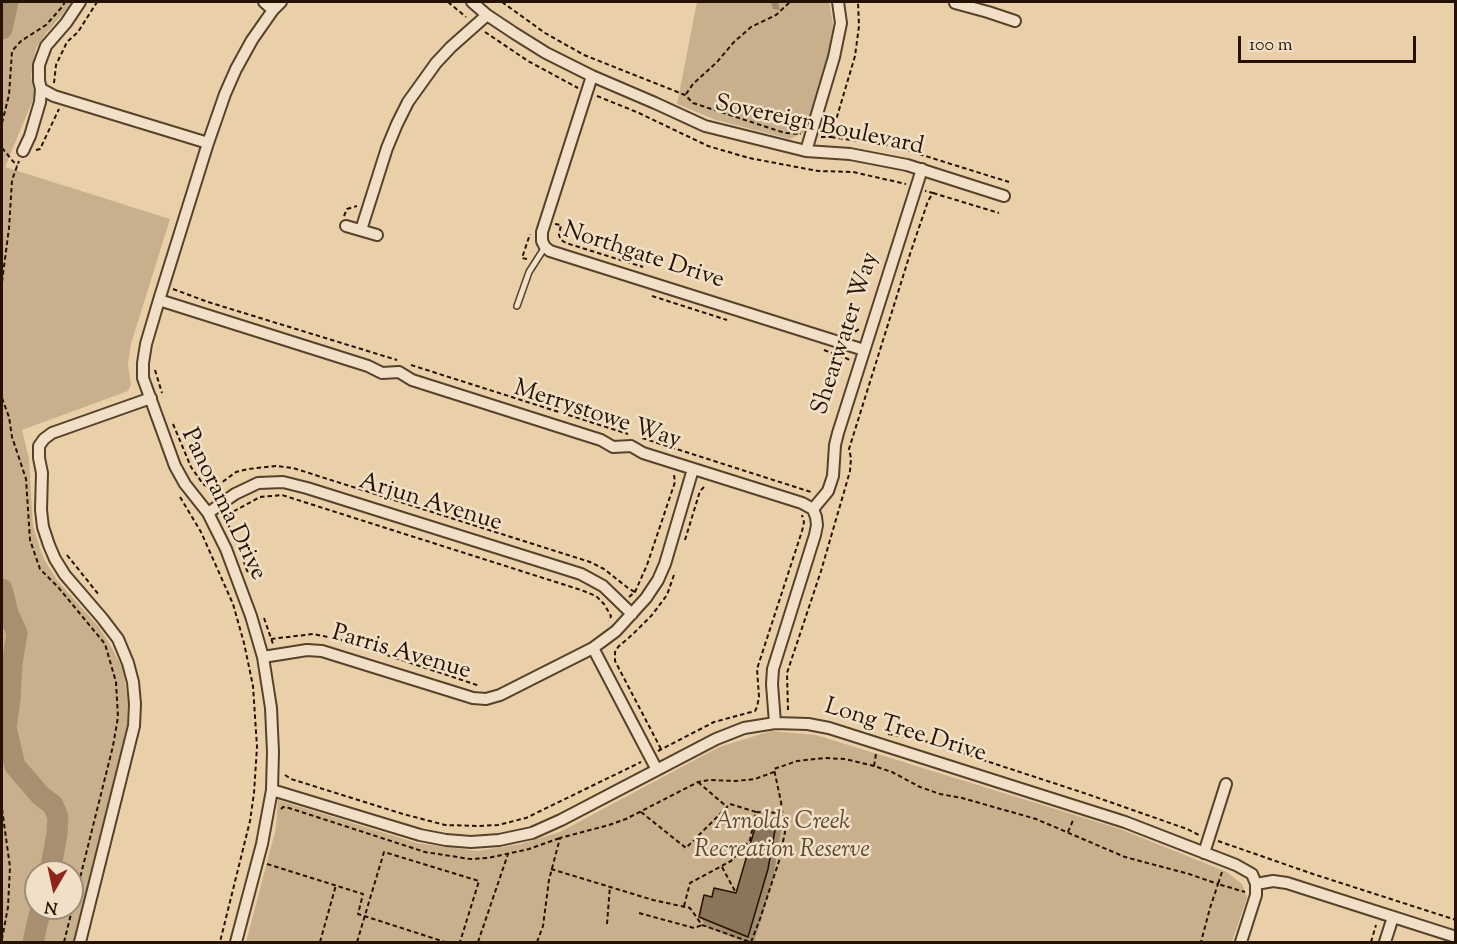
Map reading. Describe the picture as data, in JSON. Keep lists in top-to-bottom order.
{
  "streets": {
    "street": [
      "Sovereign Boulevard",
      "Northgate Drive",
      "Shearwater Way",
      "Merrystowe Way",
      "Arjun Avenue",
      "Panorama Drive",
      "Parris Avenue",
      "Long Tree Drive"
    ]
  },
  "crossings": [
    ["Sovereign Boulevard", "Northgate Drive"],
    ["Sovereign Boulevard", "Shearwater Way"],
    ["Northgate Drive", "Shearwater Way"],
    ["Shearwater Way", "Merrystowe Way"],
    ["Merrystowe Way", "Panorama Drive"],
    ["Merrystowe Way", "Parris Avenue"],
    ["Arjun Avenue", "Panorama Drive"],
    ["Arjun Avenue", "Parris Avenue"],
    ["Panorama Drive", "Parris Avenue"],
    ["Panorama Drive", "Long Tree Drive"]
  ],
  "parks": ["Arnolds Creek Recreation Reserve"],
  "scale_bar": "100 m",
  "north": "bottom"
}
